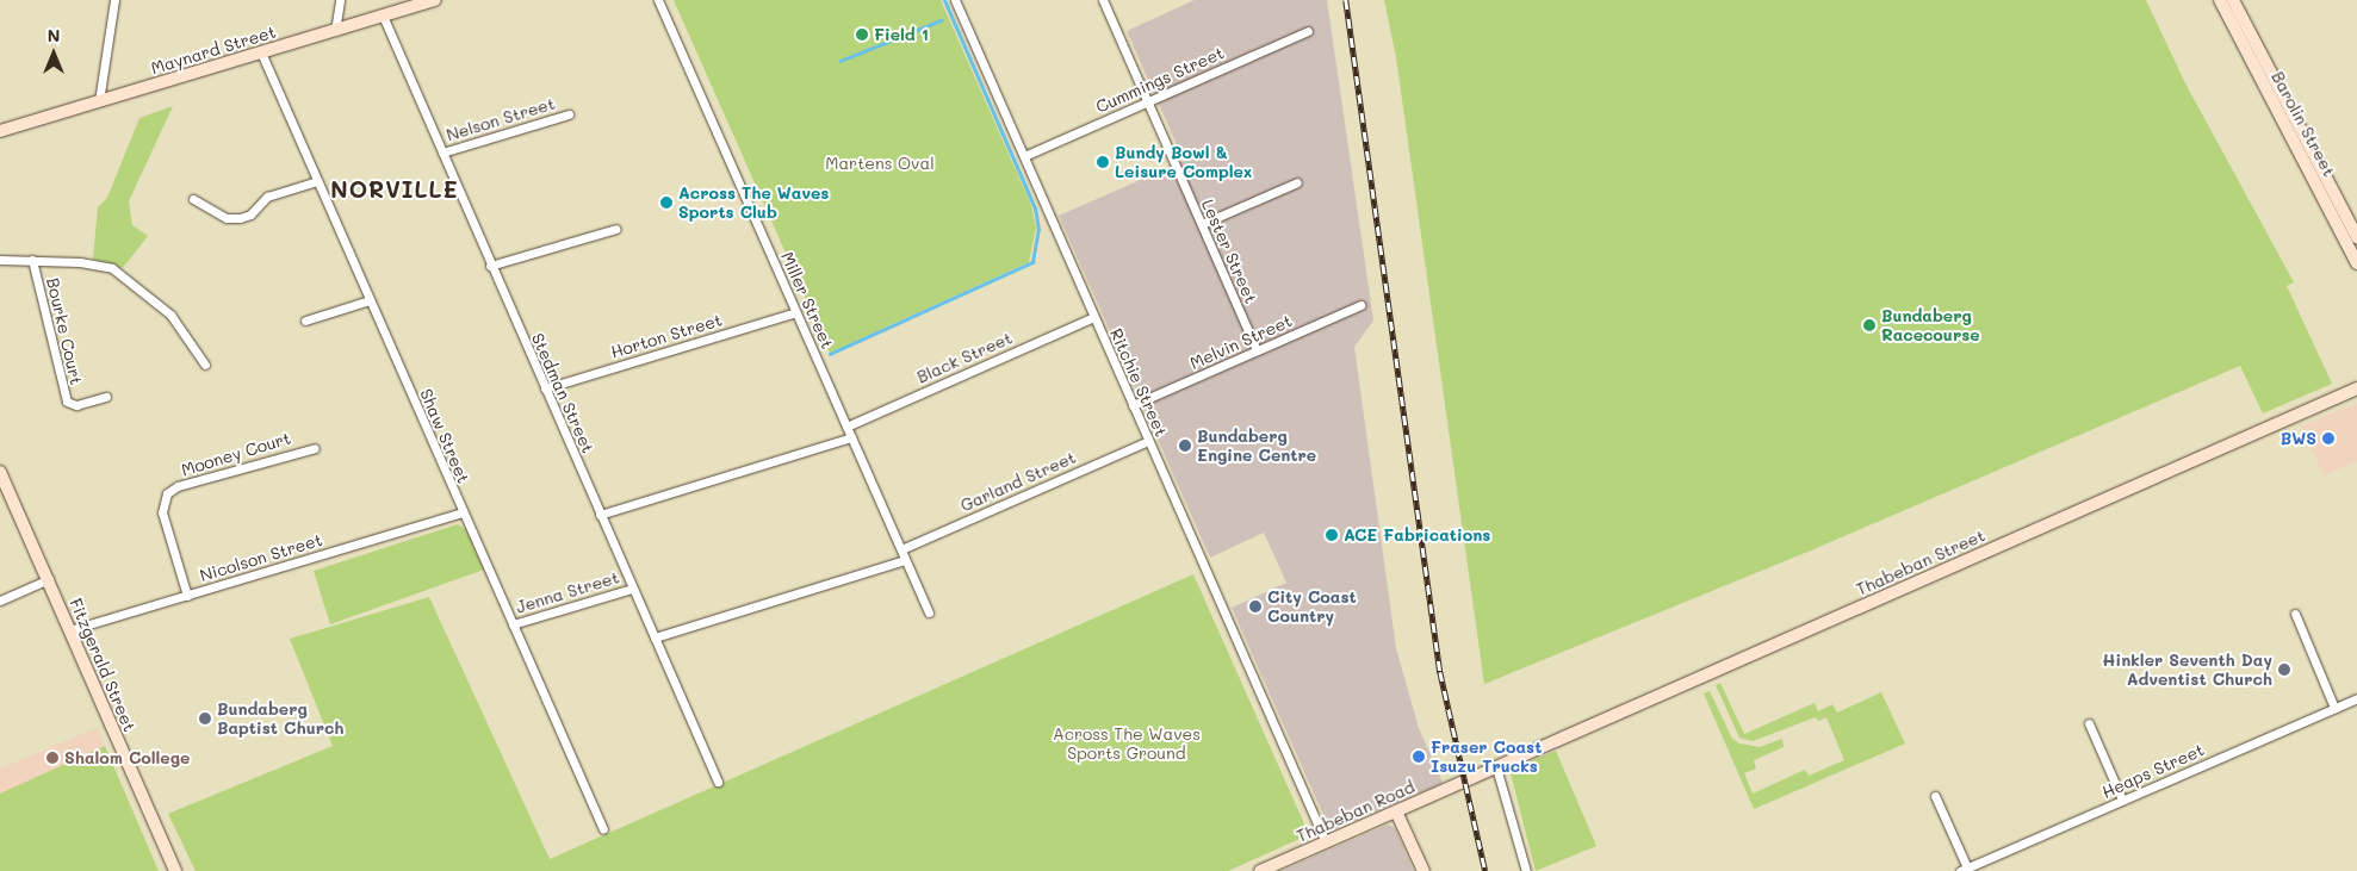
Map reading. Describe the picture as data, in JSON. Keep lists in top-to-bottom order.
{
  "streets": {
    "street": [
      "Maynard Street",
      "Cummings Street",
      "Nelson Street",
      "Barolin Street",
      "Lester Street",
      "Miller Street",
      "Bourke Court",
      "Horton Street",
      "Melvin Street",
      "Black Street",
      "Ritchie Street",
      "Stedman Street",
      "Shaw Street",
      "Mooney Court",
      "Garland Street",
      "Nicolson Street",
      "Thabeban Street",
      "Jenna Street",
      "Fitzgerald Street",
      "Heaps Street",
      "Thabeban Road"
    ]
  },
  "crossings": [
    ["Maynard Street", "Stedman Street"],
    ["Maynard Street", "Shaw Street"],
    ["Cummings Street", "Lester Street"],
    ["Cummings Street", "Ritchie Street"],
    ["Nelson Street", "Stedman Street"],
    ["Lester Street", "Melvin Street"],
    ["Miller Street", "Horton Street"],
    ["Miller Street", "Black Street"],
    ["Miller Street", "Garland Street"],
    ["Horton Street", "Stedman Street"],
    ["Melvin Street", "Ritchie Street"],
    ["Black Street", "Ritchie Street"],
    ["Ritchie Street", "Garland Street"],
    ["Ritchie Street", "Thabeban Road"],
    ["Stedman Street", "Jenna Street"],
    ["Shaw Street", "Nicolson Street"],
    ["Shaw Street", "Jenna Street"],
    ["Mooney Court", "Nicolson Street"],
    ["Nicolson Street", "Fitzgerald Street"],
    ["Thabeban Street", "Thabeban Road"]
  ],
  "districts": ["NORVILLE"],
  "parks": ["Martens Oval", "Across The Waves Sports Ground"],
  "places": [
    "Field 1",
    "Bundy Bowl & Leisure Complex",
    "Across The Waves Sports Club",
    "Bundaberg Racecourse",
    "BWS",
    "Bundaberg Engine Centre",
    "ACE Fabrications",
    "City Coast Country",
    "Hinkler Seventh Day Adventist Church",
    "Bundaberg Baptist Church",
    "Fraser Coast Isuzu Trucks",
    "Shalom College"
  ],
  "north": "top"
}
